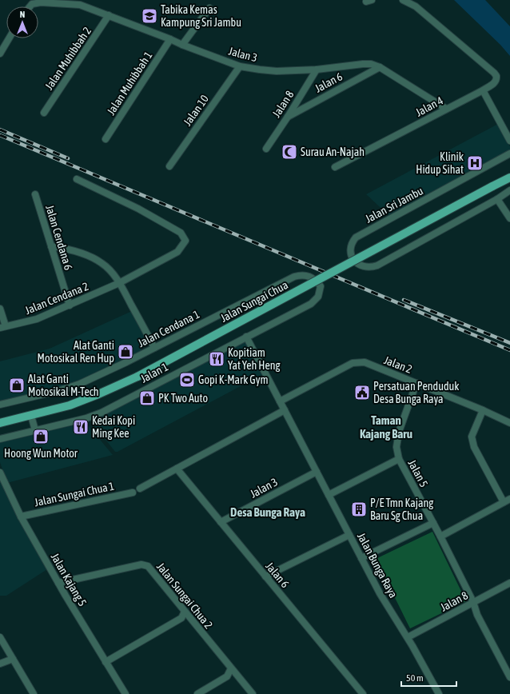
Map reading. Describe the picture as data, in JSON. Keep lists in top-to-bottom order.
{
  "streets": {
    "main road": ["Jalan Sungai Chua"],
    "street": [
      "Jalan 3",
      "Jalan Muhibbah 2",
      "Jalan 6",
      "Jalan Muhibbah 1",
      "Jalan 8",
      "Jalan 4",
      "Jalan 10",
      "Jalan Sri Jambu",
      "Jalan Cendana 6",
      "Jalan Cendana 2",
      "Jalan Cendana 1",
      "Jalan 2",
      "Jalan 1",
      "Jalan 5",
      "Jalan Sungai Chua 1",
      "Jalan Bunga Raya",
      "Jalan Kajang 5",
      "Jalan Sungai Chua 2"
    ]
  },
  "crossings": [
    ["Jalan 3", "Jalan Muhibbah 2"],
    ["Jalan 3", "Jalan 6"],
    ["Jalan 3", "Jalan Muhibbah 1"],
    ["Jalan 3", "Jalan 8"],
    ["Jalan 3", "Jalan 4"],
    ["Jalan 3", "Jalan 10"],
    ["Jalan 3", "Jalan Bunga Raya"],
    ["Jalan 6", "Jalan 8"],
    ["Jalan 8", "Jalan 5"],
    ["Jalan 8", "Jalan Bunga Raya"],
    ["Jalan Cendana 6", "Jalan Cendana 2"],
    ["Jalan Cendana 1", "Jalan 1"],
    ["Jalan 2", "Jalan 5"],
    ["Jalan 2", "Jalan Bunga Raya"],
    ["Jalan 1", "Jalan Bunga Raya"],
    ["Jalan Sungai Chua 1", "Jalan Kajang 5"],
    ["Jalan Kajang 5", "Jalan Sungai Chua 2"]
  ],
  "districts": ["Taman Kajang Baru", "Desa Bunga Raya"],
  "places": {
    "school or university": ["Tabika Kemas Kampung Sri Jambu"],
    "mosque": ["Surau An-Najah"],
    "hospital": ["Klinik Hidup Sihat"],
    "shop": [
      "Alat Ganti Motosikal Ren Hup",
      "Alat Ganti Motosikal M-Tech",
      "PK Two Auto",
      "Hoong Wun Motor"
    ],
    "restaurant": ["Kopitiam Yat Yeh Heng", "Kedai Kopi Ming Kee"],
    "sports": ["Gopi K-Mark Gym"],
    "public building": ["Persatuan Penduduk Desa Bunga Raya"],
    "building": ["P/E Tmn Kajang Baru Sg Chua"]
  },
  "scale_bar": "50 m",
  "north": "top"
}
